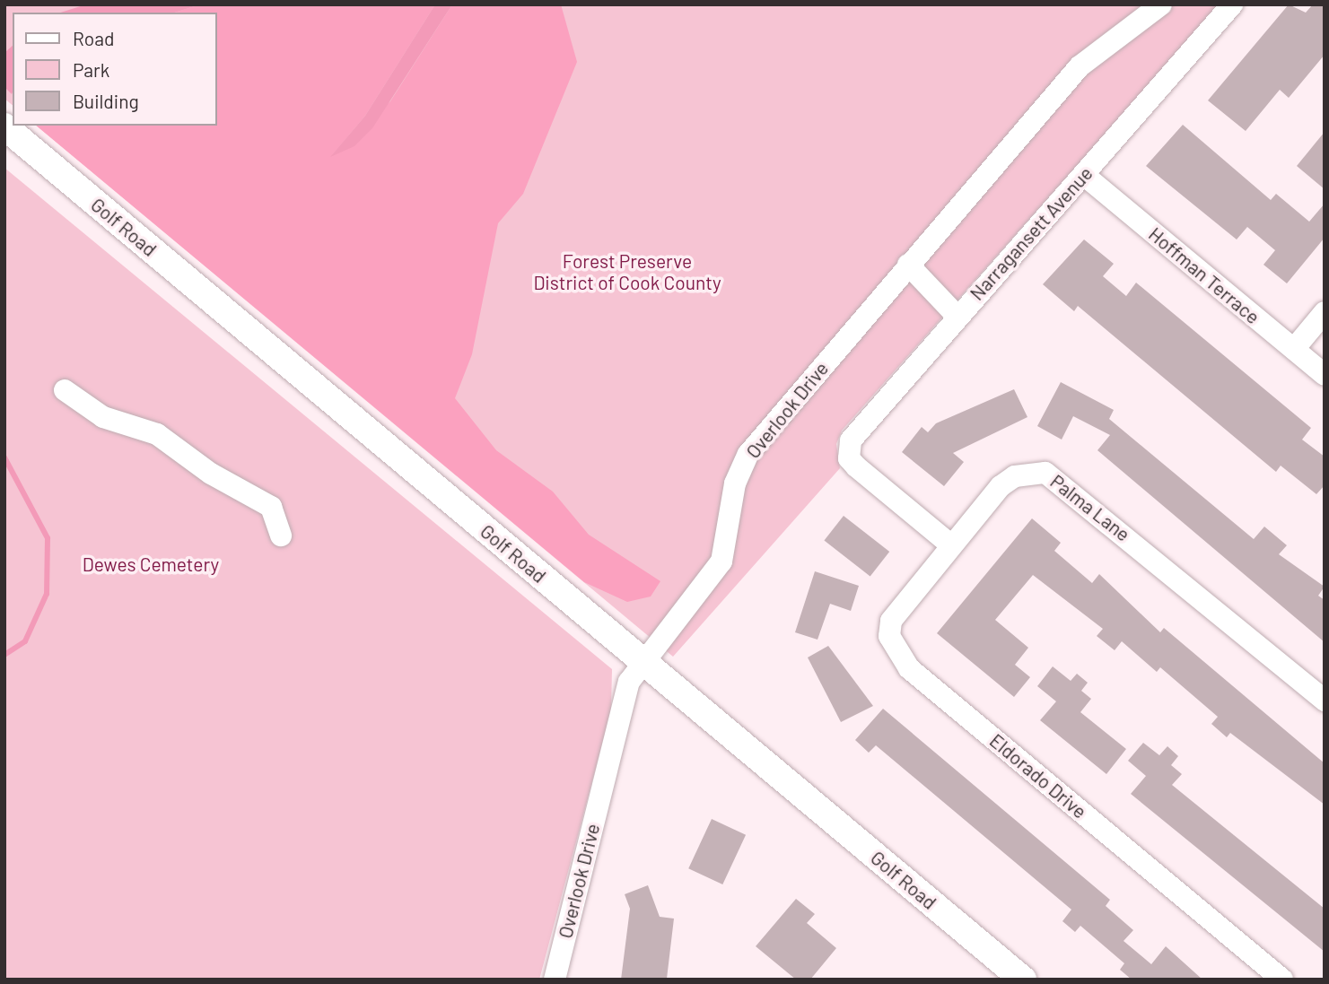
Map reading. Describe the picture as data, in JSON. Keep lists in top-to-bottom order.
{
  "streets": {
    "main road": ["Golf Road"],
    "street": [
      "Narragansett Avenue",
      "Hoffman Terrace",
      "Overlook Drive",
      "Palma Lane",
      "Eldorado Drive"
    ]
  },
  "crossings": [
    ["Golf Road", "Overlook Drive"],
    ["Narragansett Avenue", "Hoffman Terrace"],
    ["Narragansett Avenue", "Palma Lane"],
    ["Narragansett Avenue", "Eldorado Drive"],
    ["Palma Lane", "Eldorado Drive"]
  ],
  "parks": ["Forest Preserve District of Cook County", "Dewes Cemetery"],
  "legend": ["Road", "Park", "Building"]
}
